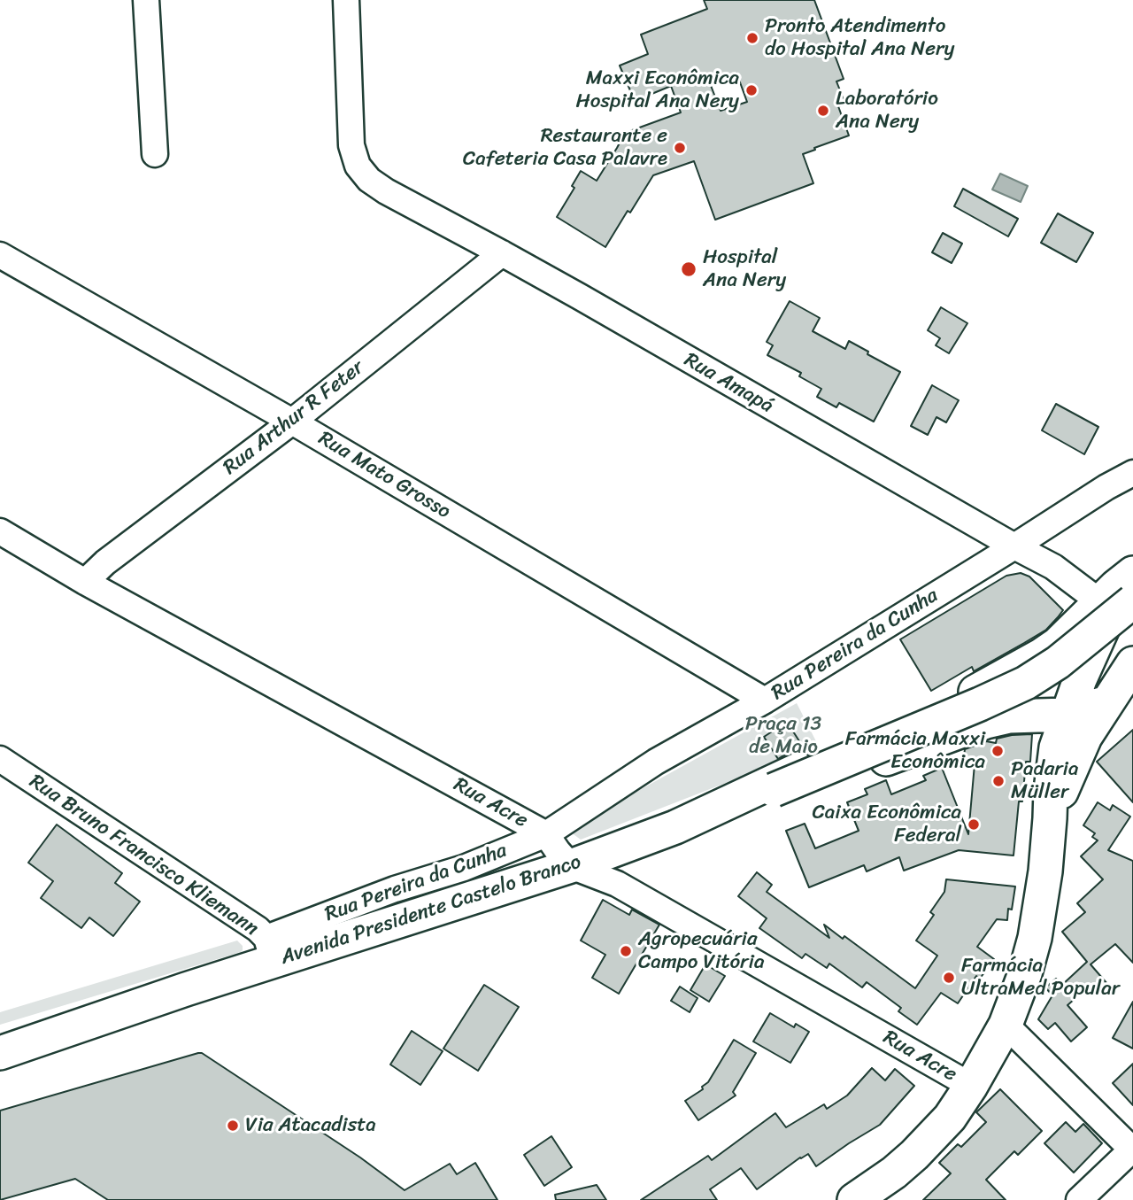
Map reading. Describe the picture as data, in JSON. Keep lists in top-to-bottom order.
{
  "streets": {
    "main road": ["Avenida Presidente Castelo Branco"],
    "street": [
      "Rua Amapá",
      "Rua Arthur R Feter",
      "Rua Mato Grosso",
      "Rua Pereira da Cunha",
      "Rua Acre",
      "Rua Bruno Francisco Kliemann"
    ]
  },
  "crossings": [
    ["Rua Amapá", "Rua Arthur R Feter"],
    ["Rua Amapá", "Rua Pereira da Cunha"],
    ["Rua Amapá", "Avenida Presidente Castelo Branco"],
    ["Rua Arthur R Feter", "Rua Mato Grosso"],
    ["Rua Arthur R Feter", "Rua Acre"],
    ["Rua Mato Grosso", "Rua Pereira da Cunha"],
    ["Rua Pereira da Cunha", "Rua Acre"],
    ["Rua Pereira da Cunha", "Rua Bruno Francisco Kliemann"],
    ["Rua Pereira da Cunha", "Avenida Presidente Castelo Branco"],
    ["Rua Acre", "Avenida Presidente Castelo Branco"],
    ["Rua Bruno Francisco Kliemann", "Avenida Presidente Castelo Branco"]
  ],
  "parks": ["Praça 13 de Maio"],
  "places": [
    "Pronto Atendimento do Hospital Ana Nery",
    "Maxxi Econômica Hospital Ana Nery",
    "Laboratório Ana Nery",
    "Restaurante e Cafeteria Casa Palavre",
    "Hospital Ana Nery",
    "Farmácia Maxxi Econômica",
    "Padaria Müller",
    "Caixa Econômica Federal",
    "Agropecuária Campo Vitória",
    "Farmácia UltraMed Popular",
    "Via Atacadista"
  ]
}
